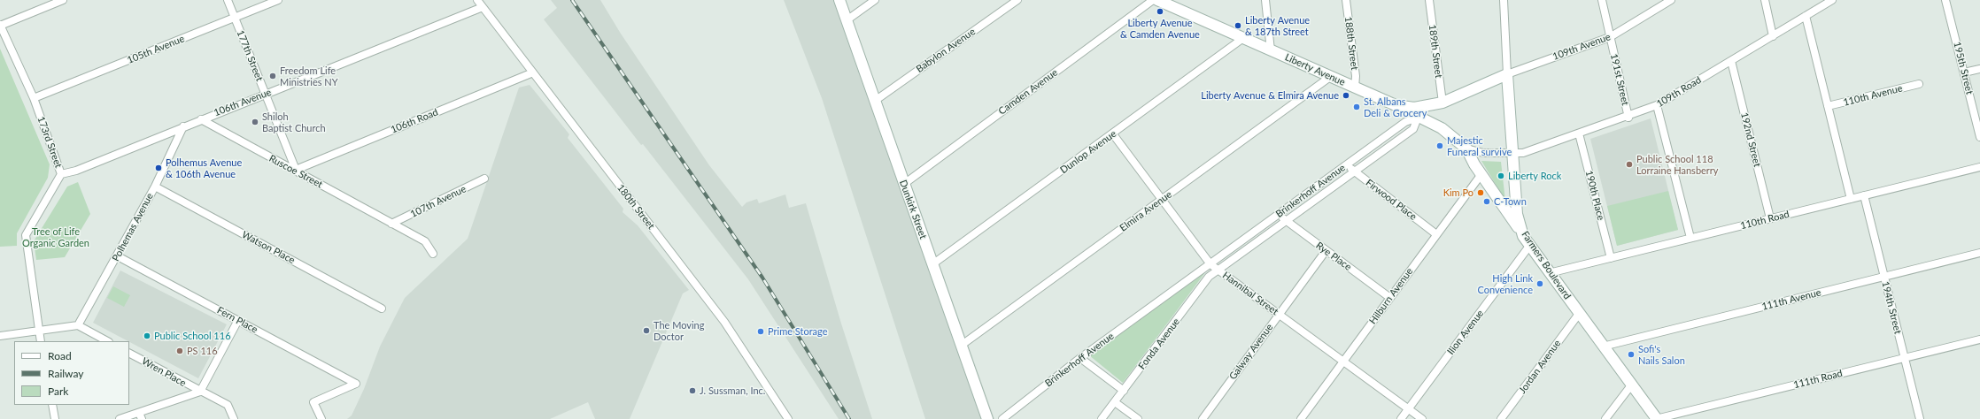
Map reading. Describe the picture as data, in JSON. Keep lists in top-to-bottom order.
{
  "streets": {
    "main road": ["Liberty Avenue", "Dunkirk Street", "Farmers Boulevard"],
    "street": [
      "188th Street",
      "109th Avenue",
      "105th Avenue",
      "Babylon Avenue",
      "189th Street",
      "177th Street",
      "195th Street",
      "191st Street",
      "Camden Avenue",
      "109th Road",
      "110th Avenue",
      "106th Avenue",
      "106th Road",
      "192nd Street",
      "173rd Street",
      "Dunlop Avenue",
      "Ruscoe Street",
      "Brinkerhoff Avenue",
      "190th Place",
      "Firwood Place",
      "107th Avenue",
      "180th Street",
      "Elmira Avenue",
      "110th Road",
      "Polhemas Avenue",
      "Watson Place",
      "Rye Place",
      "Hannibal Street",
      "Hilburn Avenue",
      "111th Avenue",
      "194th Street",
      "Fern Place",
      "Ilion Avenue",
      "Fonda Avenue",
      "Galway Avenue",
      "Jordan Avenue",
      "Wren Place",
      "111th Road"
    ]
  },
  "crossings": [
    ["188th Street", "Liberty Avenue"],
    ["109th Avenue", "191st Street"],
    ["109th Avenue", "Farmers Boulevard"],
    ["105th Avenue", "177th Street"],
    ["105th Avenue", "173rd Street"],
    ["Babylon Avenue", "Dunkirk Street"],
    ["177th Street", "106th Avenue"],
    ["177th Street", "106th Road"],
    ["177th Street", "Ruscoe Street"],
    ["Liberty Avenue", "Camden Avenue"],
    ["Liberty Avenue", "109th Road"],
    ["Liberty Avenue", "Dunlop Avenue"],
    ["Liberty Avenue", "Brinkerhoff Avenue"],
    ["Liberty Avenue", "Elmira Avenue"],
    ["Liberty Avenue", "Farmers Boulevard"],
    ["Liberty Avenue", "Hilburn Avenue"],
    ["191st Street", "109th Road"],
    ["Camden Avenue", "Dunkirk Street"],
    ["109th Road", "192nd Street"],
    ["109th Road", "190th Place"],
    ["109th Road", "Farmers Boulevard"],
    ["106th Avenue", "173rd Street"],
    ["106th Avenue", "Ruscoe Street"],
    ["106th Avenue", "180th Street"],
    ["106th Avenue", "Polhemas Avenue"],
    ["106th Road", "Ruscoe Street"],
    ["106th Road", "180th Street"],
    ["192nd Street", "110th Road"],
    ["Dunlop Avenue", "Dunkirk Street"],
    ["Dunlop Avenue", "Hannibal Street"],
    ["Ruscoe Street", "107th Avenue"],
    ["Brinkerhoff Avenue", "Firwood Place"],
    ["Brinkerhoff Avenue", "Rye Place"],
    ["Brinkerhoff Avenue", "Hannibal Street"],
    ["Brinkerhoff Avenue", "Fonda Avenue"],
    ["190th Place", "110th Road"],
    ["Firwood Place", "Hilburn Avenue"],
    ["Dunkirk Street", "Elmira Avenue"],
    ["Elmira Avenue", "Hannibal Street"],
    ["110th Road", "Farmers Boulevard"],
    ["110th Road", "194th Street"],
    ["Polhemas Avenue", "Watson Place"],
    ["Polhemas Avenue", "Fern Place"],
    ["Rye Place", "Hilburn Avenue"],
    ["Rye Place", "Galway Avenue"],
    ["Farmers Boulevard", "111th Avenue"],
    ["Farmers Boulevard", "Ilion Avenue"],
    ["Farmers Boulevard", "Jordan Avenue"],
    ["Farmers Boulevard", "111th Road"],
    ["Hannibal Street", "Hilburn Avenue"],
    ["Hannibal Street", "Ilion Avenue"],
    ["Hannibal Street", "Fonda Avenue"],
    ["Hannibal Street", "Galway Avenue"],
    ["111th Avenue", "194th Street"],
    ["194th Street", "111th Road"]
  ],
  "parks": ["Tree of Life Organic Garden"],
  "places": [
    "Liberty Avenue & Camden Avenue",
    "Liberty Avenue & 187th Street",
    "Freedom Life Ministries NY",
    "Liberty Avenue & Elmira Avenue",
    "St. Albans Deli & Grocery",
    "Shiloh Baptist Church",
    "Majestic Funeral survive",
    "Public School 118 Lorraine Hansberry",
    "Polhemus Avenue & 106th Avenue",
    "Liberty Rock",
    "Kim Po",
    "C-Town",
    "High Link Convenience",
    "The Moving Doctor",
    "Prime Storage",
    "Public School 116",
    "PS 116",
    "Sofi's Nails Salon",
    "J. Sussman, Inc."
  ],
  "legend": ["Road", "Railway", "Park"]
}
